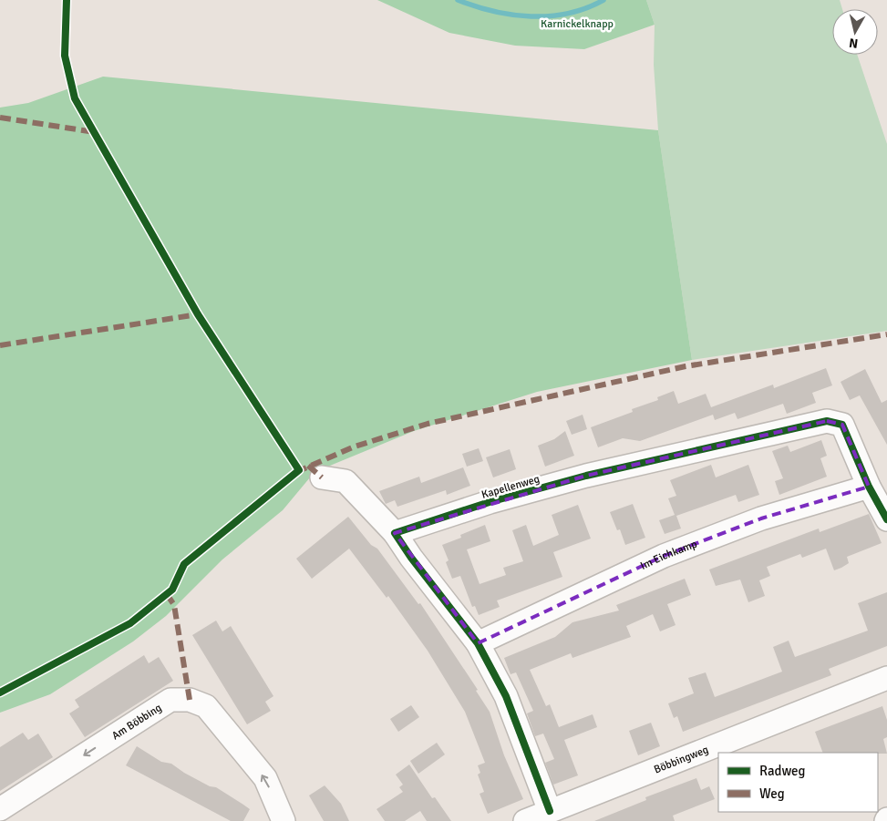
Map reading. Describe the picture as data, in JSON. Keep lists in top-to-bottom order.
{
  "streets": {
    "street": [
      "Kapellenweg",
      "Im Eichkamp",
      "Am Böbbing",
      "Böbbingweg"
    ]
  },
  "crossings": [
    ["Kapellenweg", "Im Eichkamp"]
  ],
  "parks": ["Karnickelknapp"],
  "legend": ["Radweg", "Weg"],
  "north": "bottom"
}
